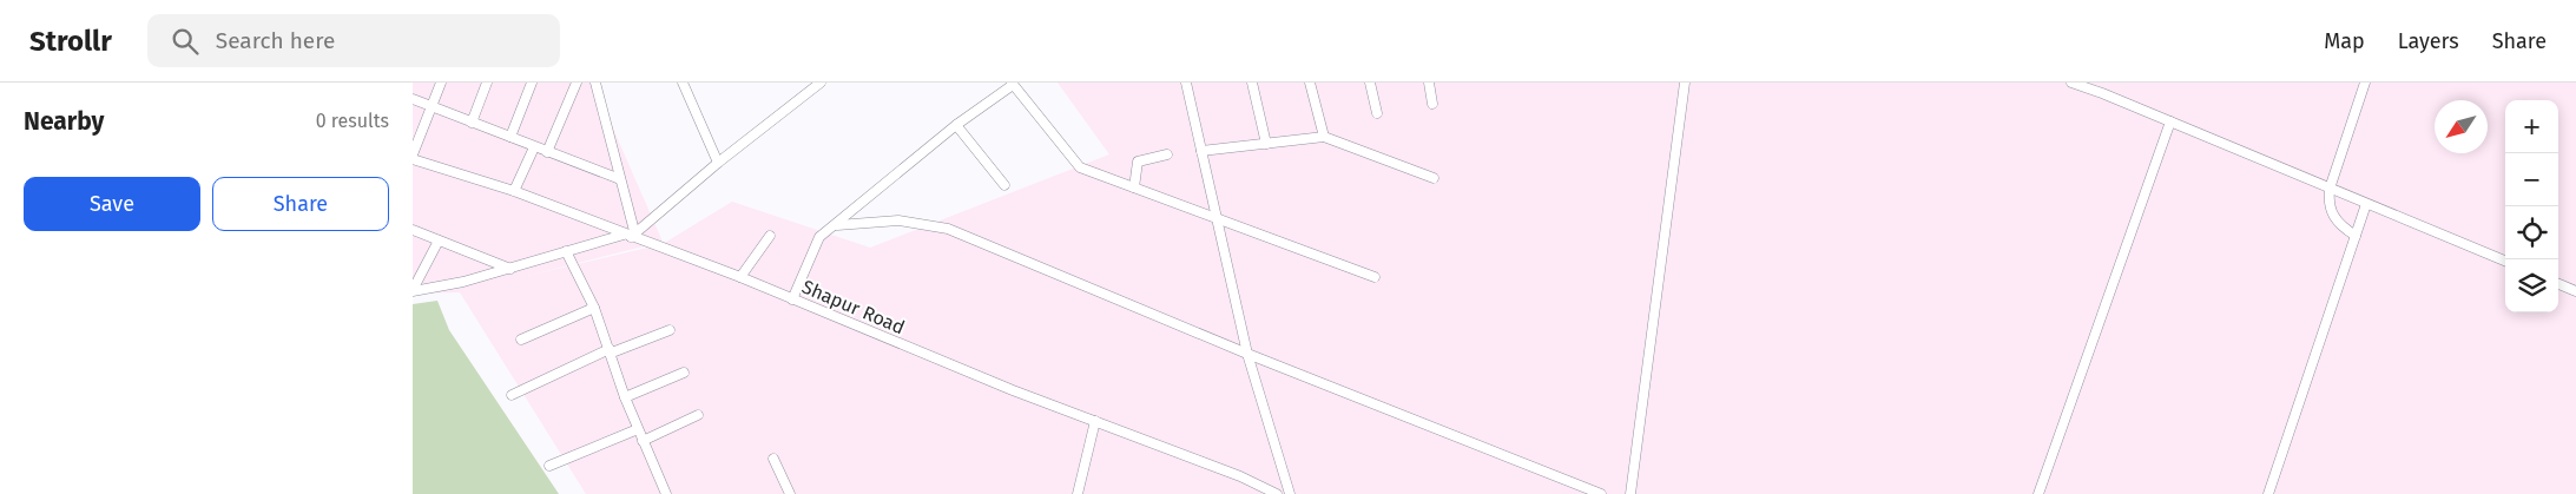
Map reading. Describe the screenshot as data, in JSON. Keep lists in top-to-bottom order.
{
  "streets": {
    "street": ["Shapur Road"]
  },
  "north": "bottom left",
  "page": {
    "header": "Strollr",
    "search": "Search here",
    "nav": ["Map", "Layers", "Share"],
    "heading": ["Nearby", "0 results"],
    "map_buttons": ["+", "−"],
    "buttons": ["Save", "Share"]
  }
}
